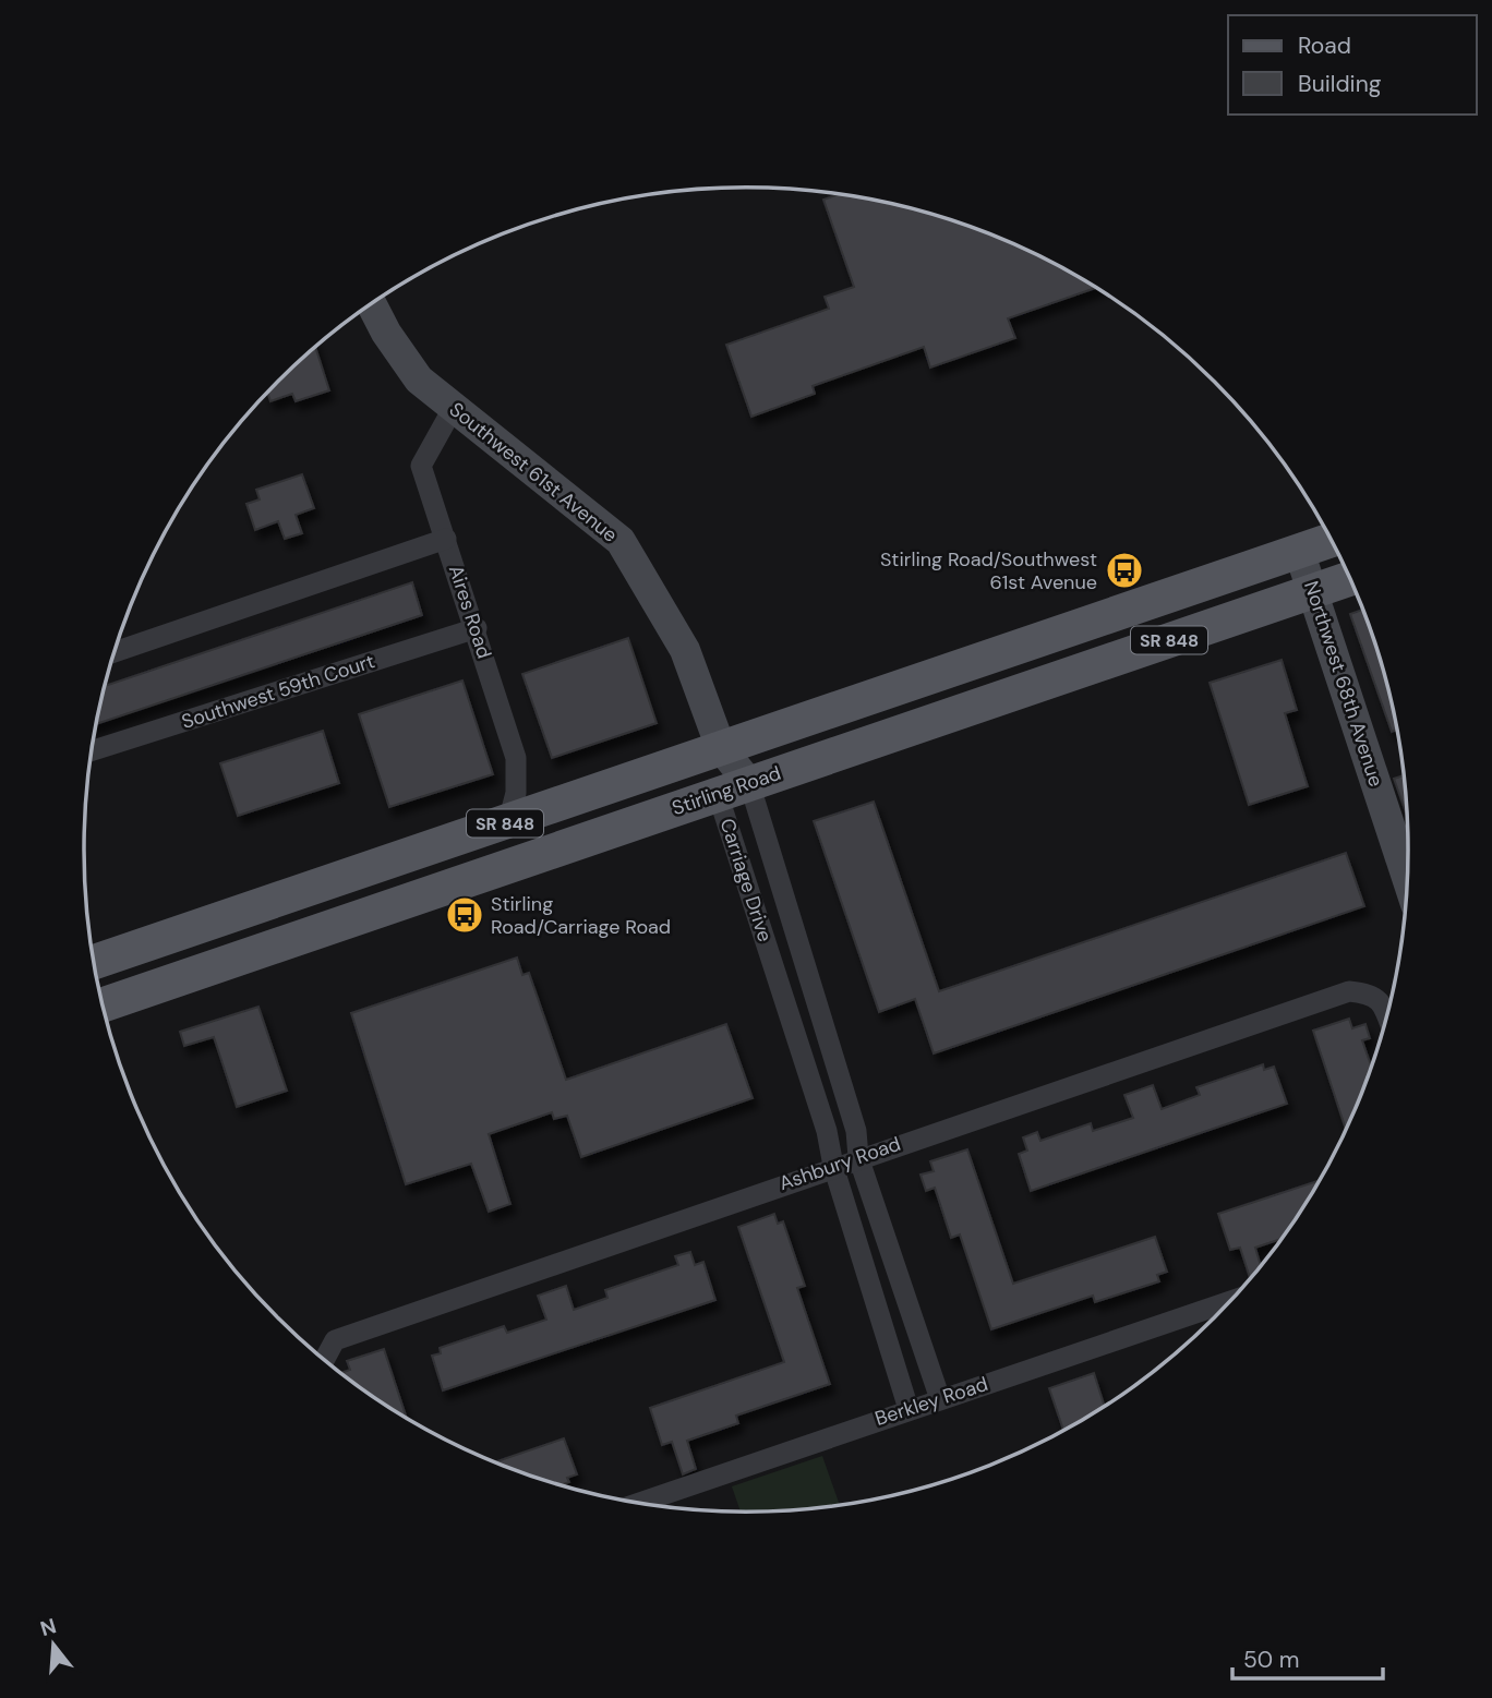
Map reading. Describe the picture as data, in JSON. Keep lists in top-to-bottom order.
{
  "streets": {
    "main road": ["SR 848", "Stirling Road"],
    "street": [
      "Southwest 61st Avenue",
      "Aires Road",
      "Northwest 68th Avenue",
      "Southwest 59th Court",
      "Carriage Drive",
      "Ashbury Road",
      "Berkley Road"
    ]
  },
  "crossings": [
    ["Southwest 61st Avenue", "Aires Road"],
    ["Southwest 61st Avenue", "SR 848"],
    ["Southwest 61st Avenue", "Carriage Drive"],
    ["Aires Road", "SR 848"],
    ["Aires Road", "Southwest 59th Court"],
    ["SR 848", "Northwest 68th Avenue"],
    ["SR 848", "Carriage Drive"],
    ["Northwest 68th Avenue", "Stirling Road"],
    ["Stirling Road", "Carriage Drive"],
    ["Carriage Drive", "Ashbury Road"],
    ["Carriage Drive", "Berkley Road"]
  ],
  "places": {
    "bus stop": ["Stirling Road/Southwest 61st Avenue", "Stirling Road/Carriage Road"]
  },
  "legend": ["Road", "Building"],
  "scale_bar": "50 m",
  "north": "top"
}
